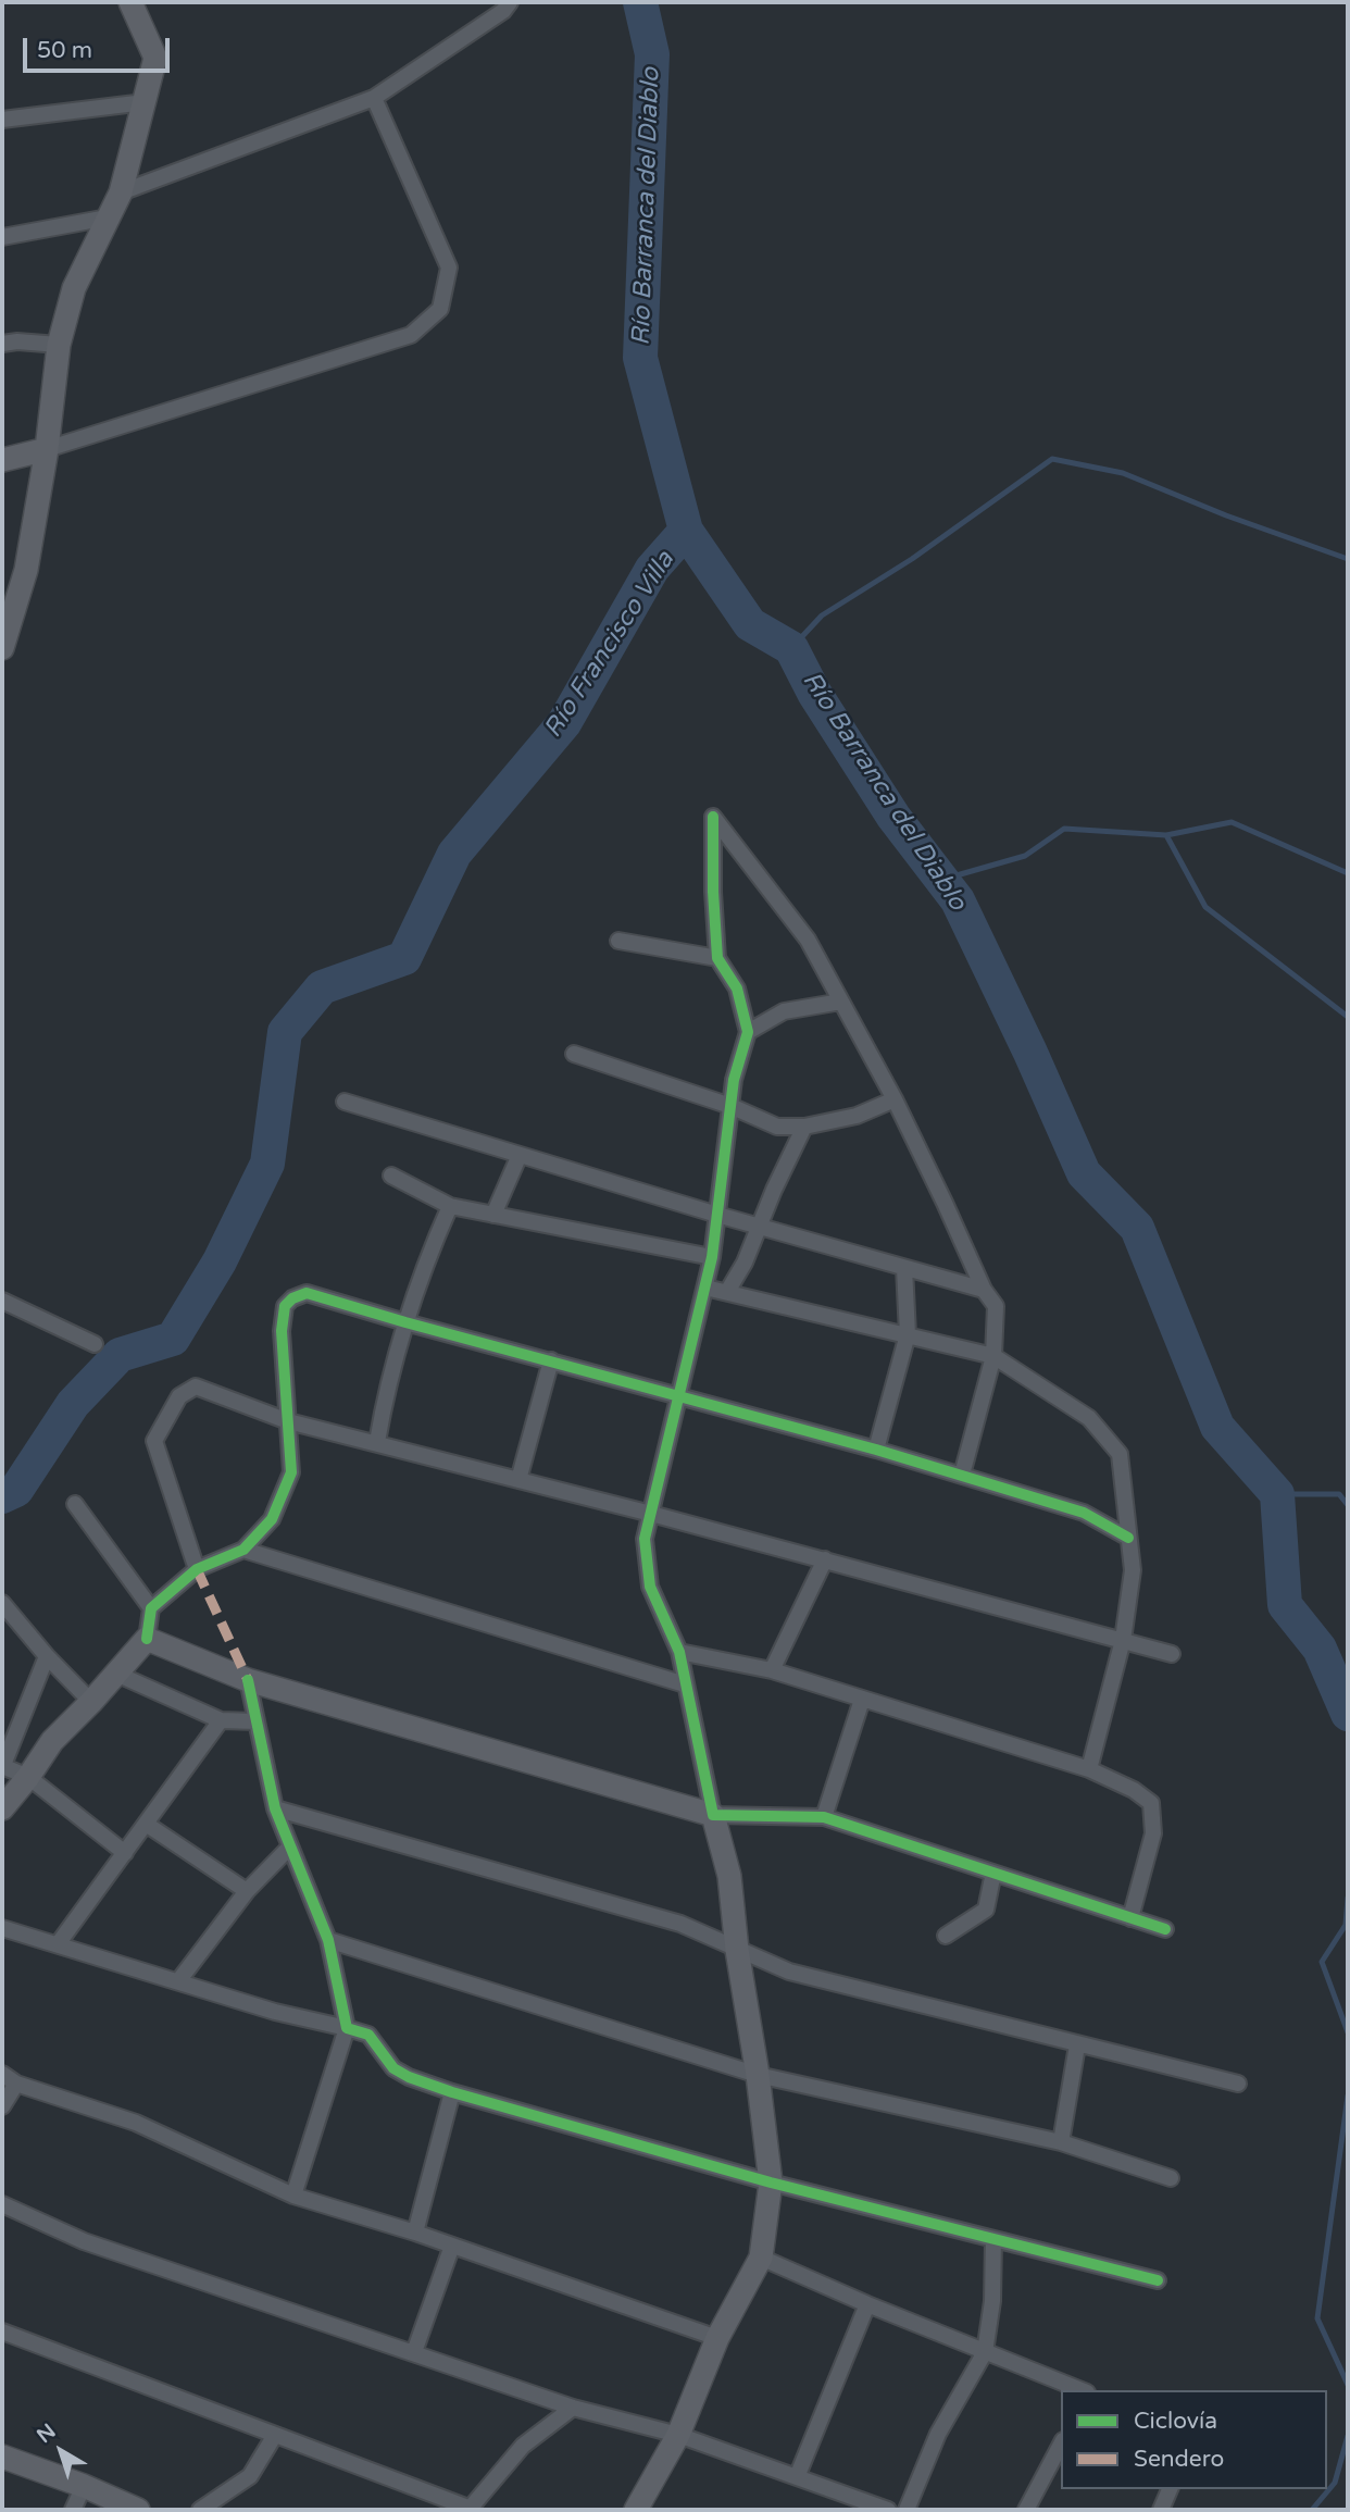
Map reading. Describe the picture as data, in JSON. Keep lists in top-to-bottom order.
{
  "water": ["Río Barranca del Diablo", "Río Francisco Villa"],
  "legend": ["Ciclovía", "Sendero"],
  "scale_bar": "50 m",
  "north": "top left"
}
